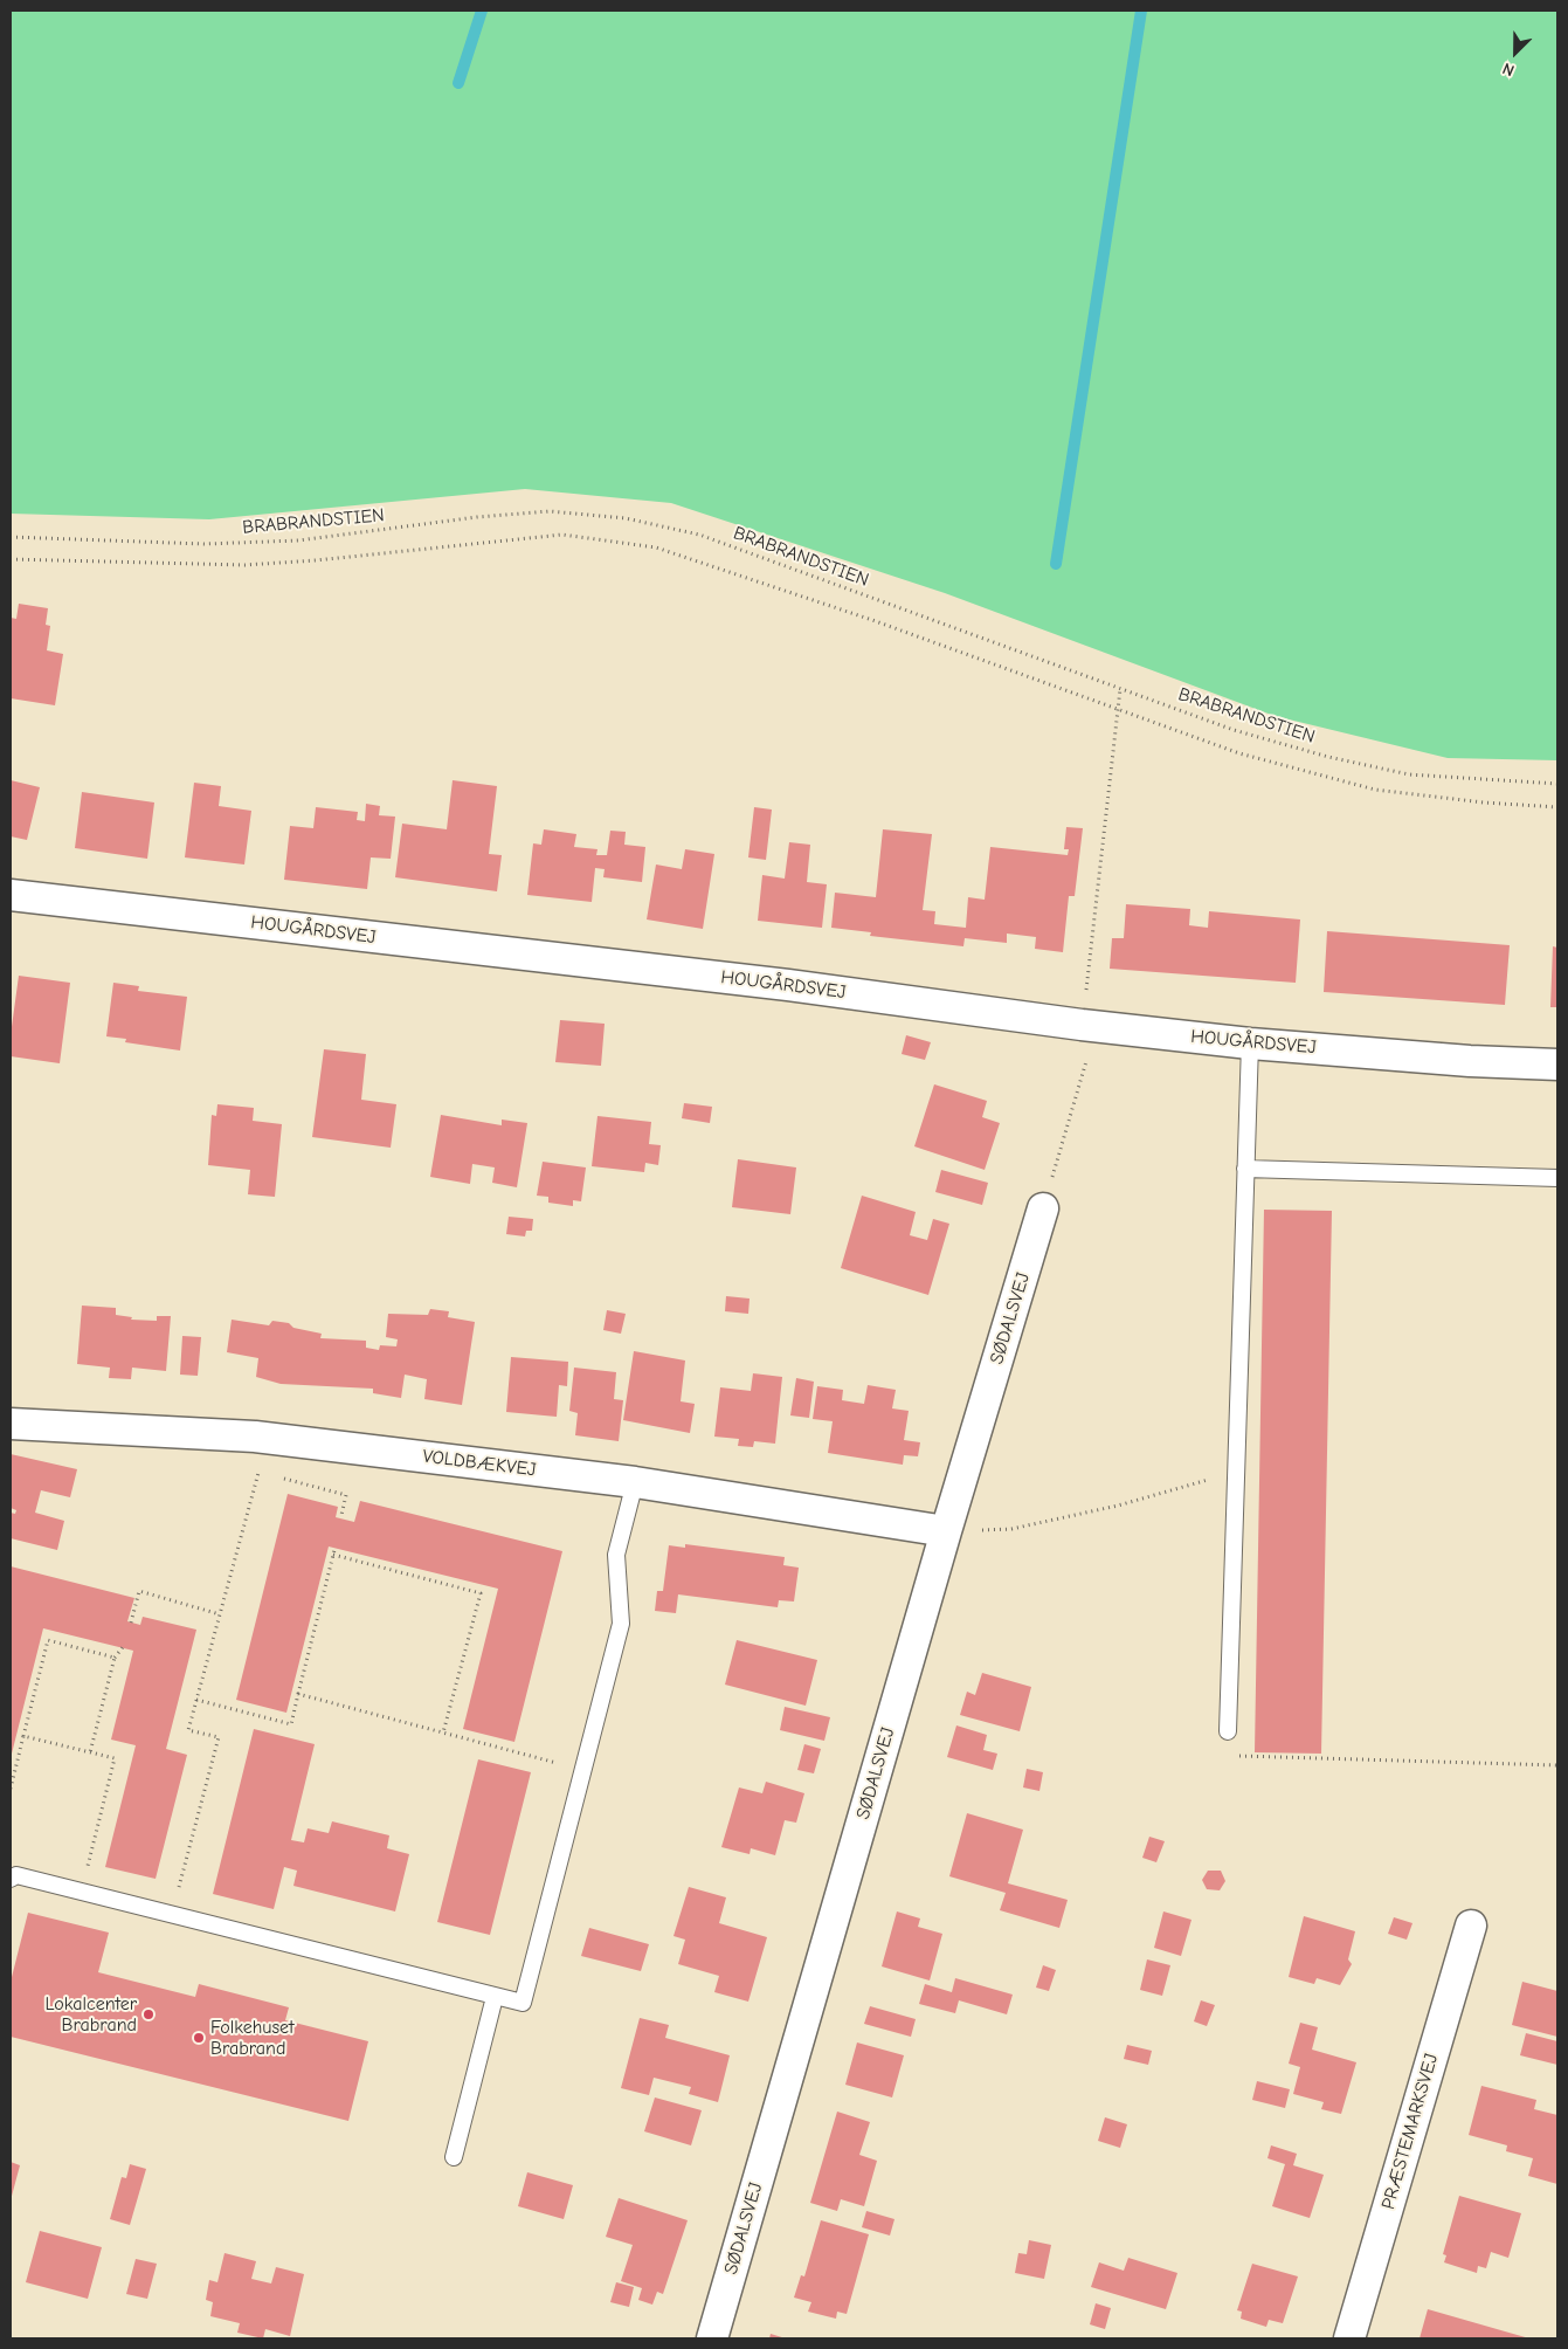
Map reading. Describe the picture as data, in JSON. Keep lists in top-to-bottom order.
{
  "streets": {
    "street": [
      "HOUGÅRDSVEJ",
      "SØDALSVEJ",
      "VOLDBÆKVEJ",
      "PRÆSTEMARKSVEJ"
    ],
    "path": ["BRABRANDSTIEN"]
  },
  "crossings": [
    ["SØDALSVEJ", "VOLDBÆKVEJ"]
  ],
  "places": ["Lokalcenter Brabrand", "Folkehuset Brabrand"],
  "north": "bottom left"
}
